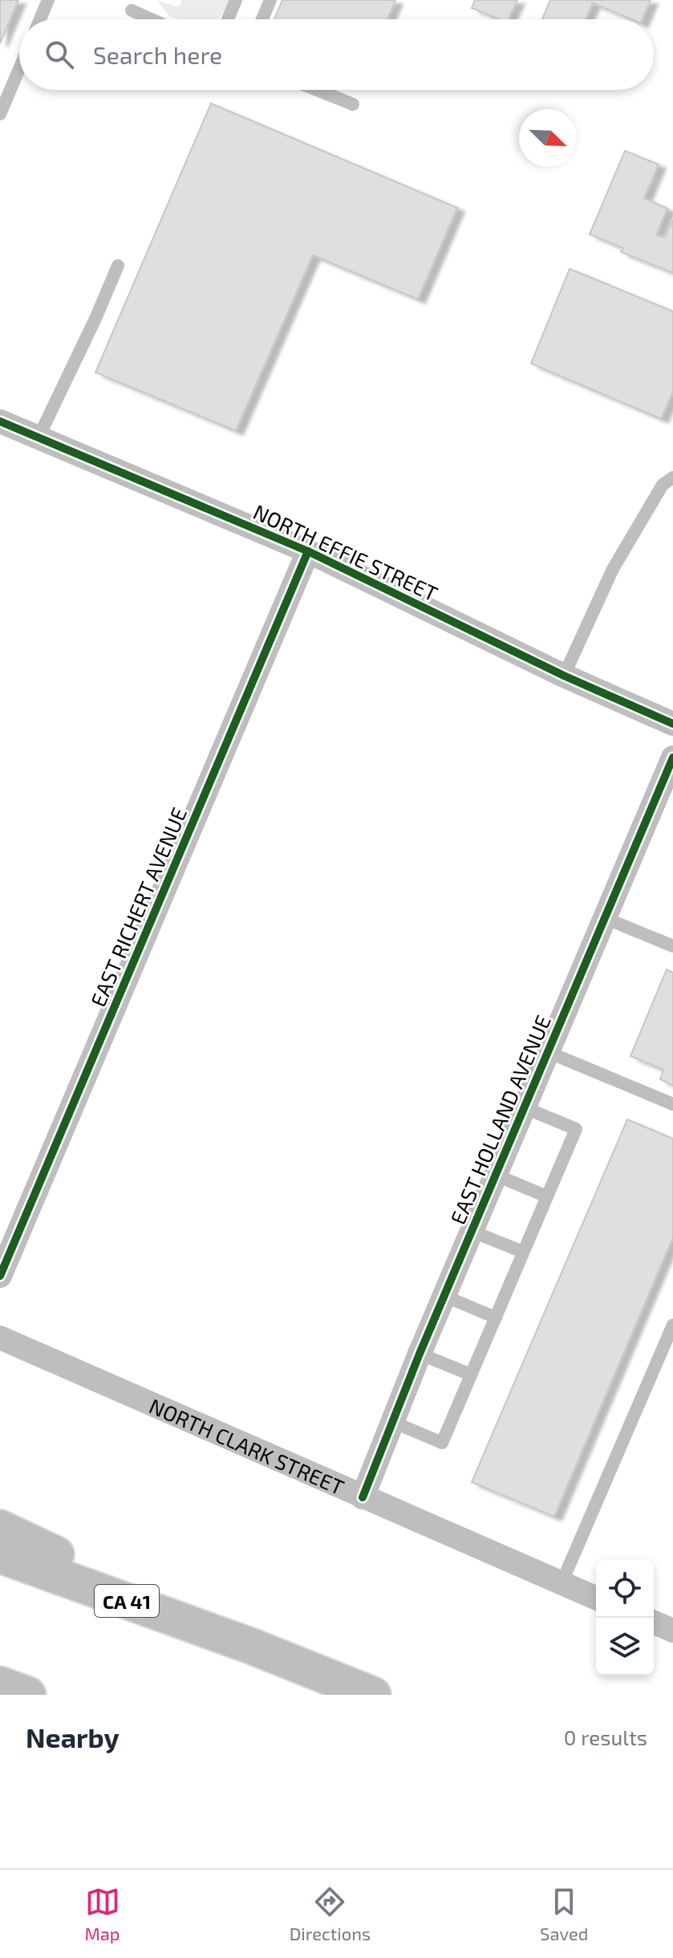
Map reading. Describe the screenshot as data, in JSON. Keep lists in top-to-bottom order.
{
  "streets": {
    "highway": ["CA 41"],
    "street": [
      "NORTH EFFIE STREET",
      "EAST RICHERT AVENUE",
      "EAST HOLLAND AVENUE",
      "NORTH CLARK STREET"
    ]
  },
  "crossings": [
    ["NORTH EFFIE STREET", "EAST RICHERT AVENUE"],
    ["EAST HOLLAND AVENUE", "NORTH CLARK STREET"]
  ],
  "north": "bottom right",
  "page": {
    "search": "Search here",
    "heading": ["Nearby", "0 results"],
    "nav": ["Map", "Directions", "Saved"]
  }
}
